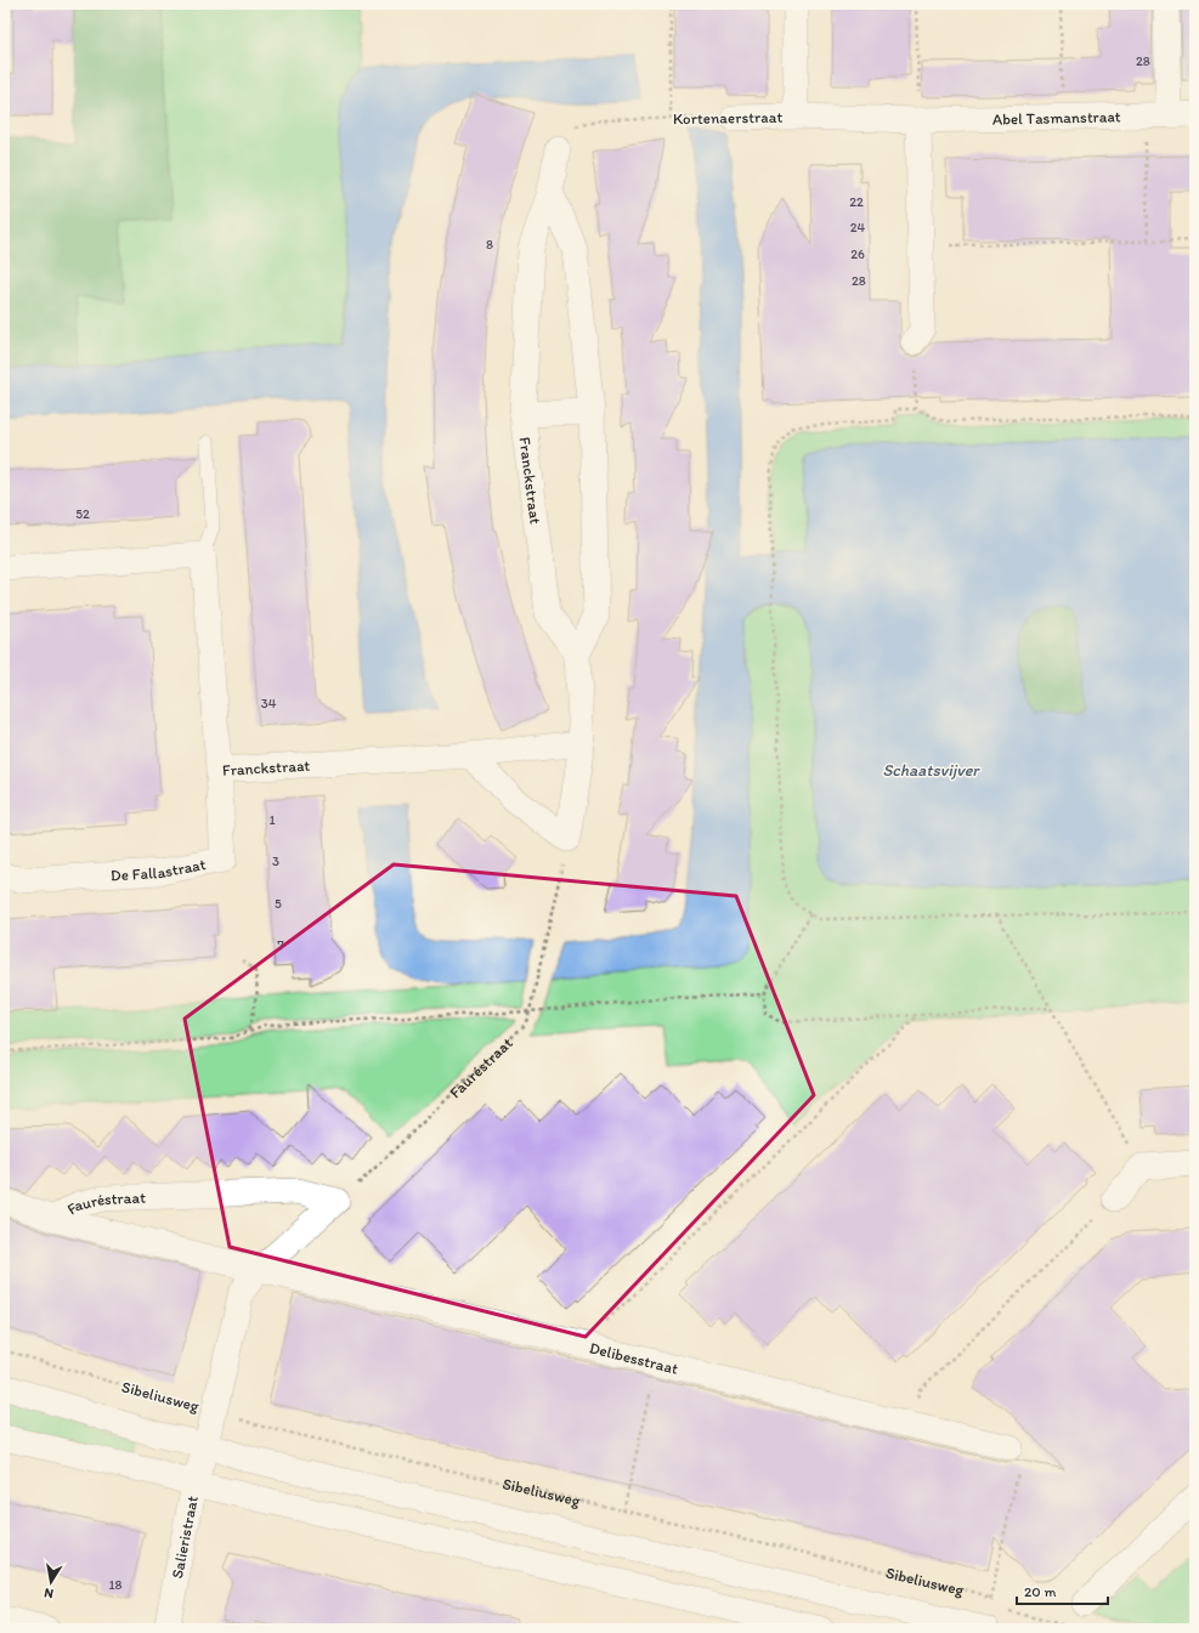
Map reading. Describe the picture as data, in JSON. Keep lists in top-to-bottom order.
{
  "streets": {
    "street": [
      "Abel Tasmanstraat",
      "Kortenaerstraat",
      "Franckstraat",
      "De Fallastraat",
      "Fauréstraat",
      "Delibesstraat",
      "Salieristraat"
    ],
    "path": ["Sibeliusweg"]
  },
  "crossings": [
    ["Abel Tasmanstraat", "Kortenaerstraat"],
    ["Kortenaerstraat", "Franckstraat"],
    ["Franckstraat", "De Fallastraat"],
    ["Fauréstraat", "Delibesstraat"]
  ],
  "water": ["Schaatsvijver"],
  "house_numbers": [
    "28",
    "22",
    "24",
    "8",
    "26",
    "28",
    "52",
    "34",
    "1",
    "3",
    "5",
    "7",
    "18"
  ],
  "scale_bar": "20 m",
  "north": "bottom"
}
